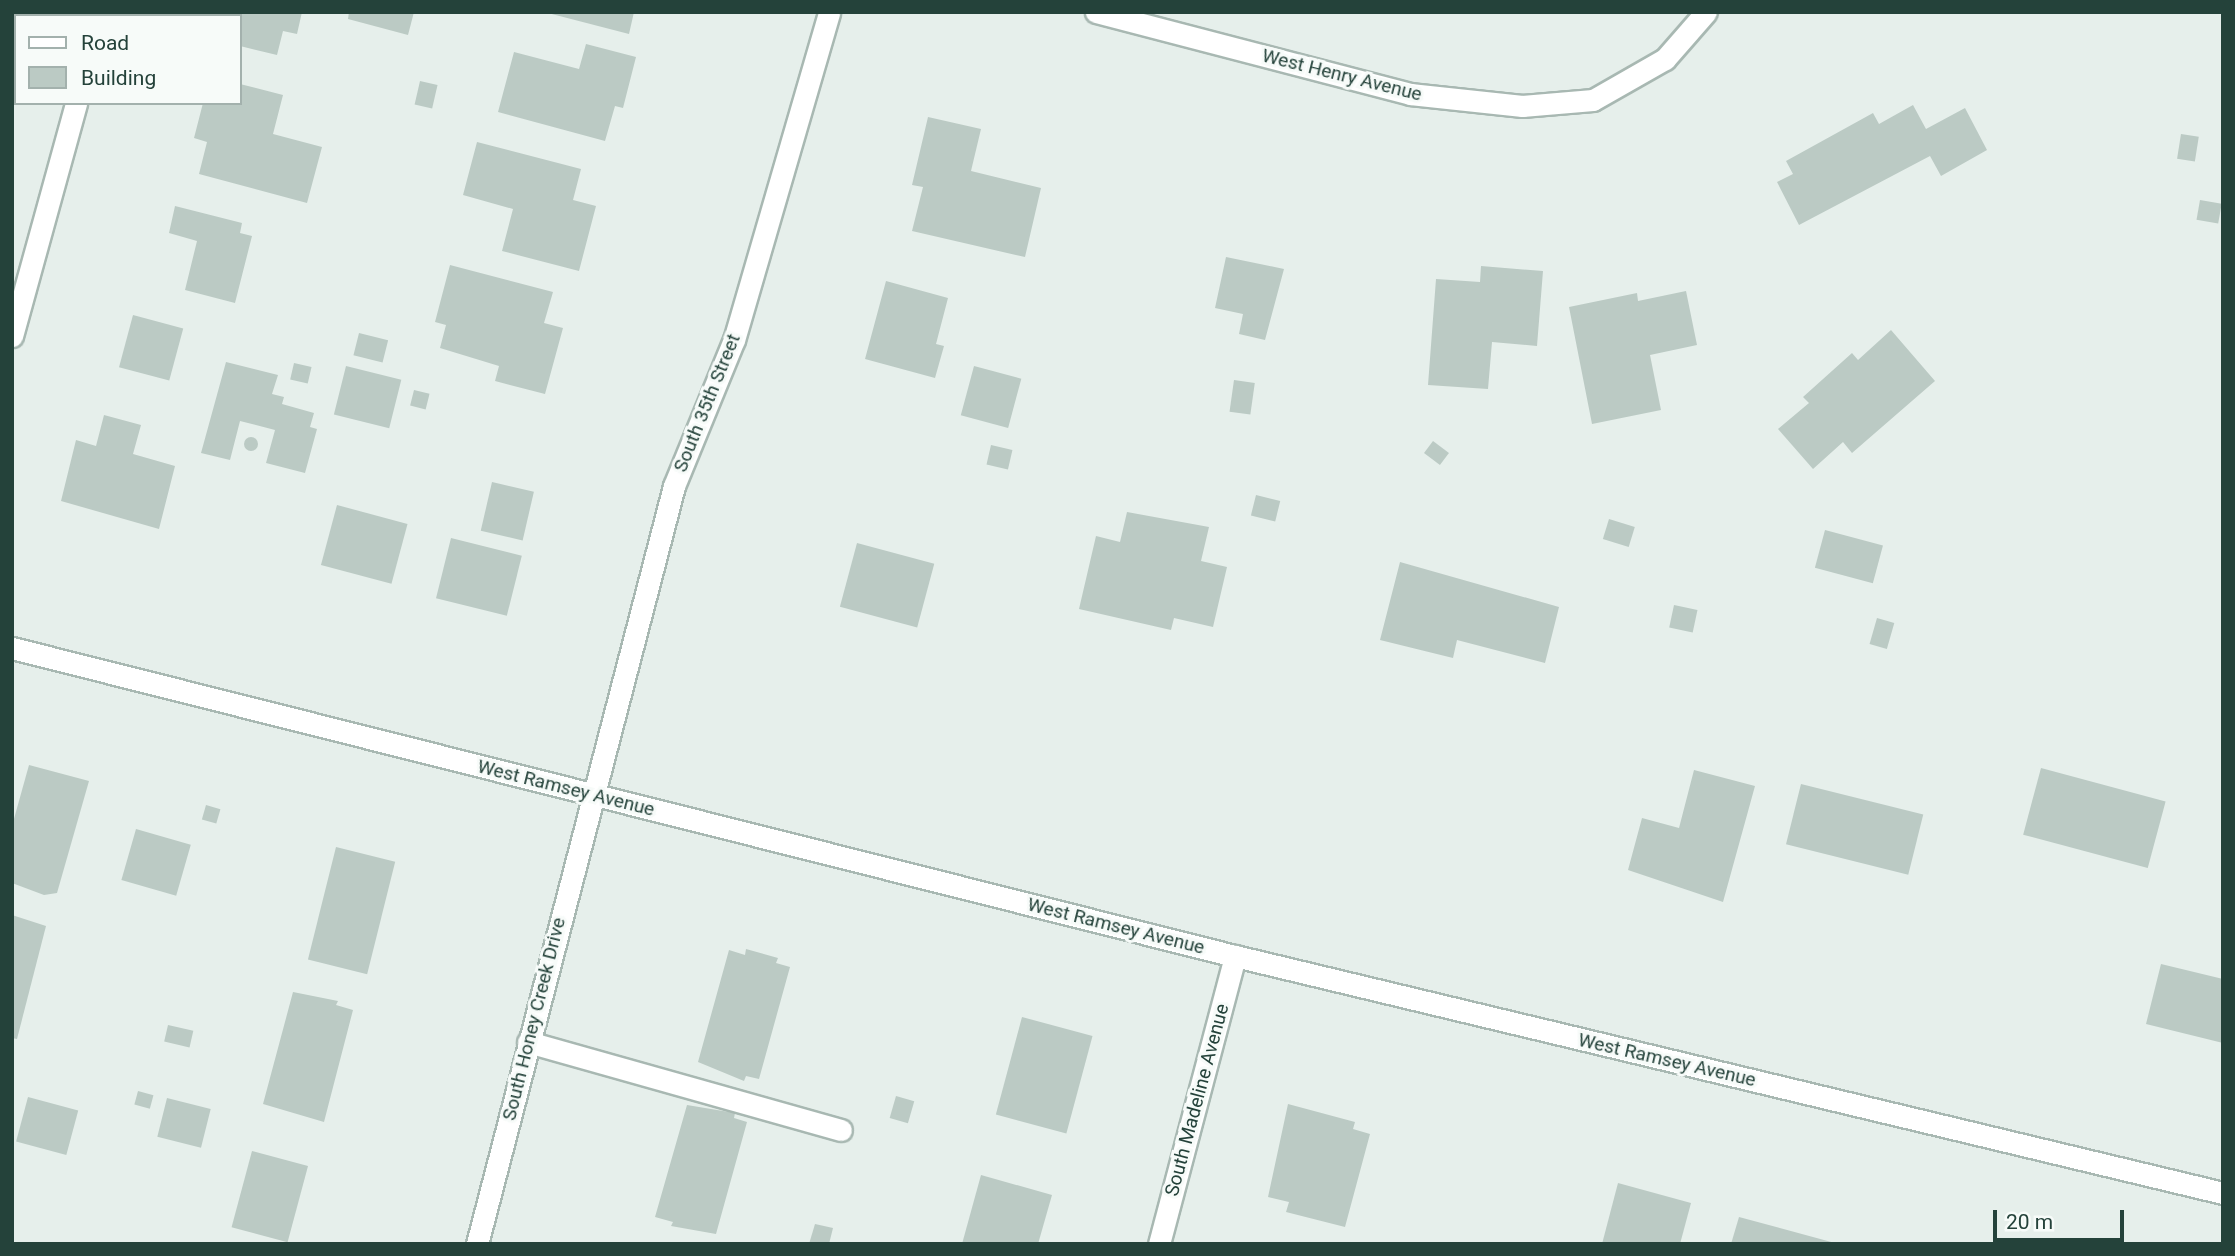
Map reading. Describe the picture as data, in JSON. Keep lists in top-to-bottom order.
{
  "streets": {
    "street": [
      "West Henry Avenue",
      "South 35th Street",
      "West Ramsey Avenue",
      "South Honey Creek Drive",
      "South Madeline Avenue"
    ]
  },
  "crossings": [
    ["South 35th Street", "West Ramsey Avenue"],
    ["South 35th Street", "South Honey Creek Drive"],
    ["West Ramsey Avenue", "South Honey Creek Drive"],
    ["West Ramsey Avenue", "South Madeline Avenue"]
  ],
  "legend": ["Road", "Building"],
  "scale_bar": "20 m"
}
